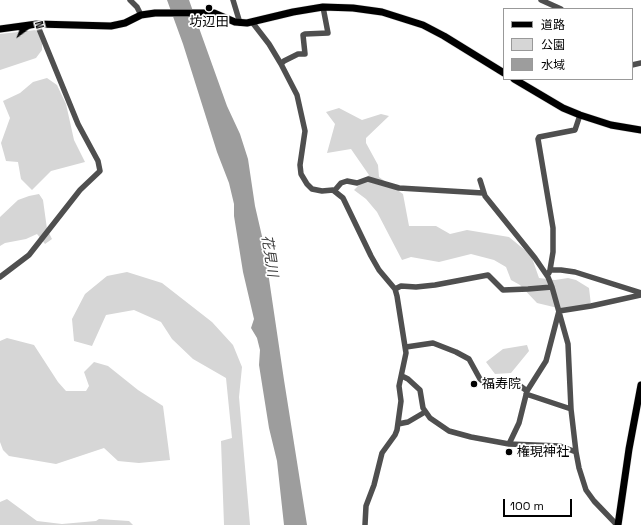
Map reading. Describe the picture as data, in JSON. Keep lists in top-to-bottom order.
{
  "water": ["花見川"],
  "places": ["坊辺田", "福寿院", "権現神社"],
  "legend": ["道路", "公園", "水域"],
  "scale_bar": "100 m",
  "north": "right"
}
